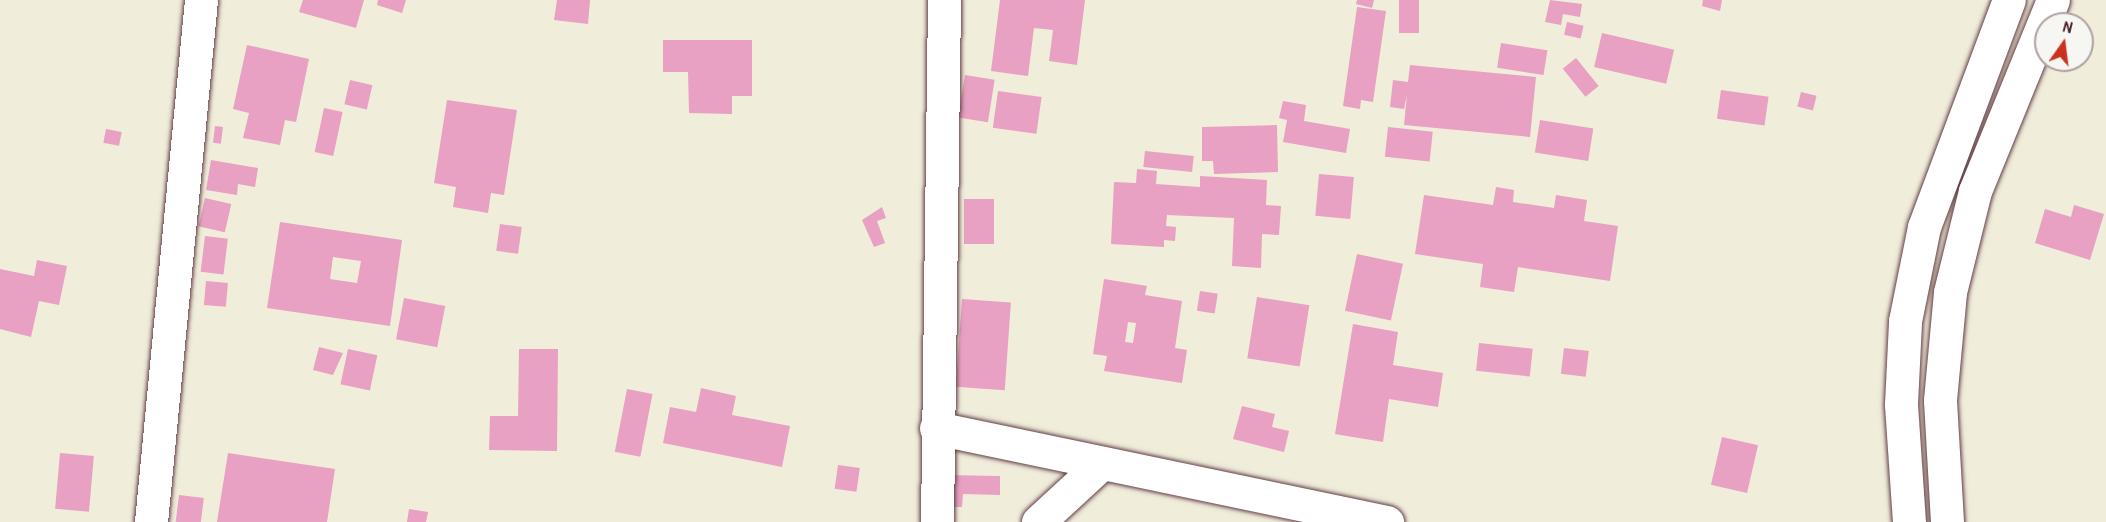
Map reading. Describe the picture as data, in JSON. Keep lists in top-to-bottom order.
{
  "north": "top"
}
